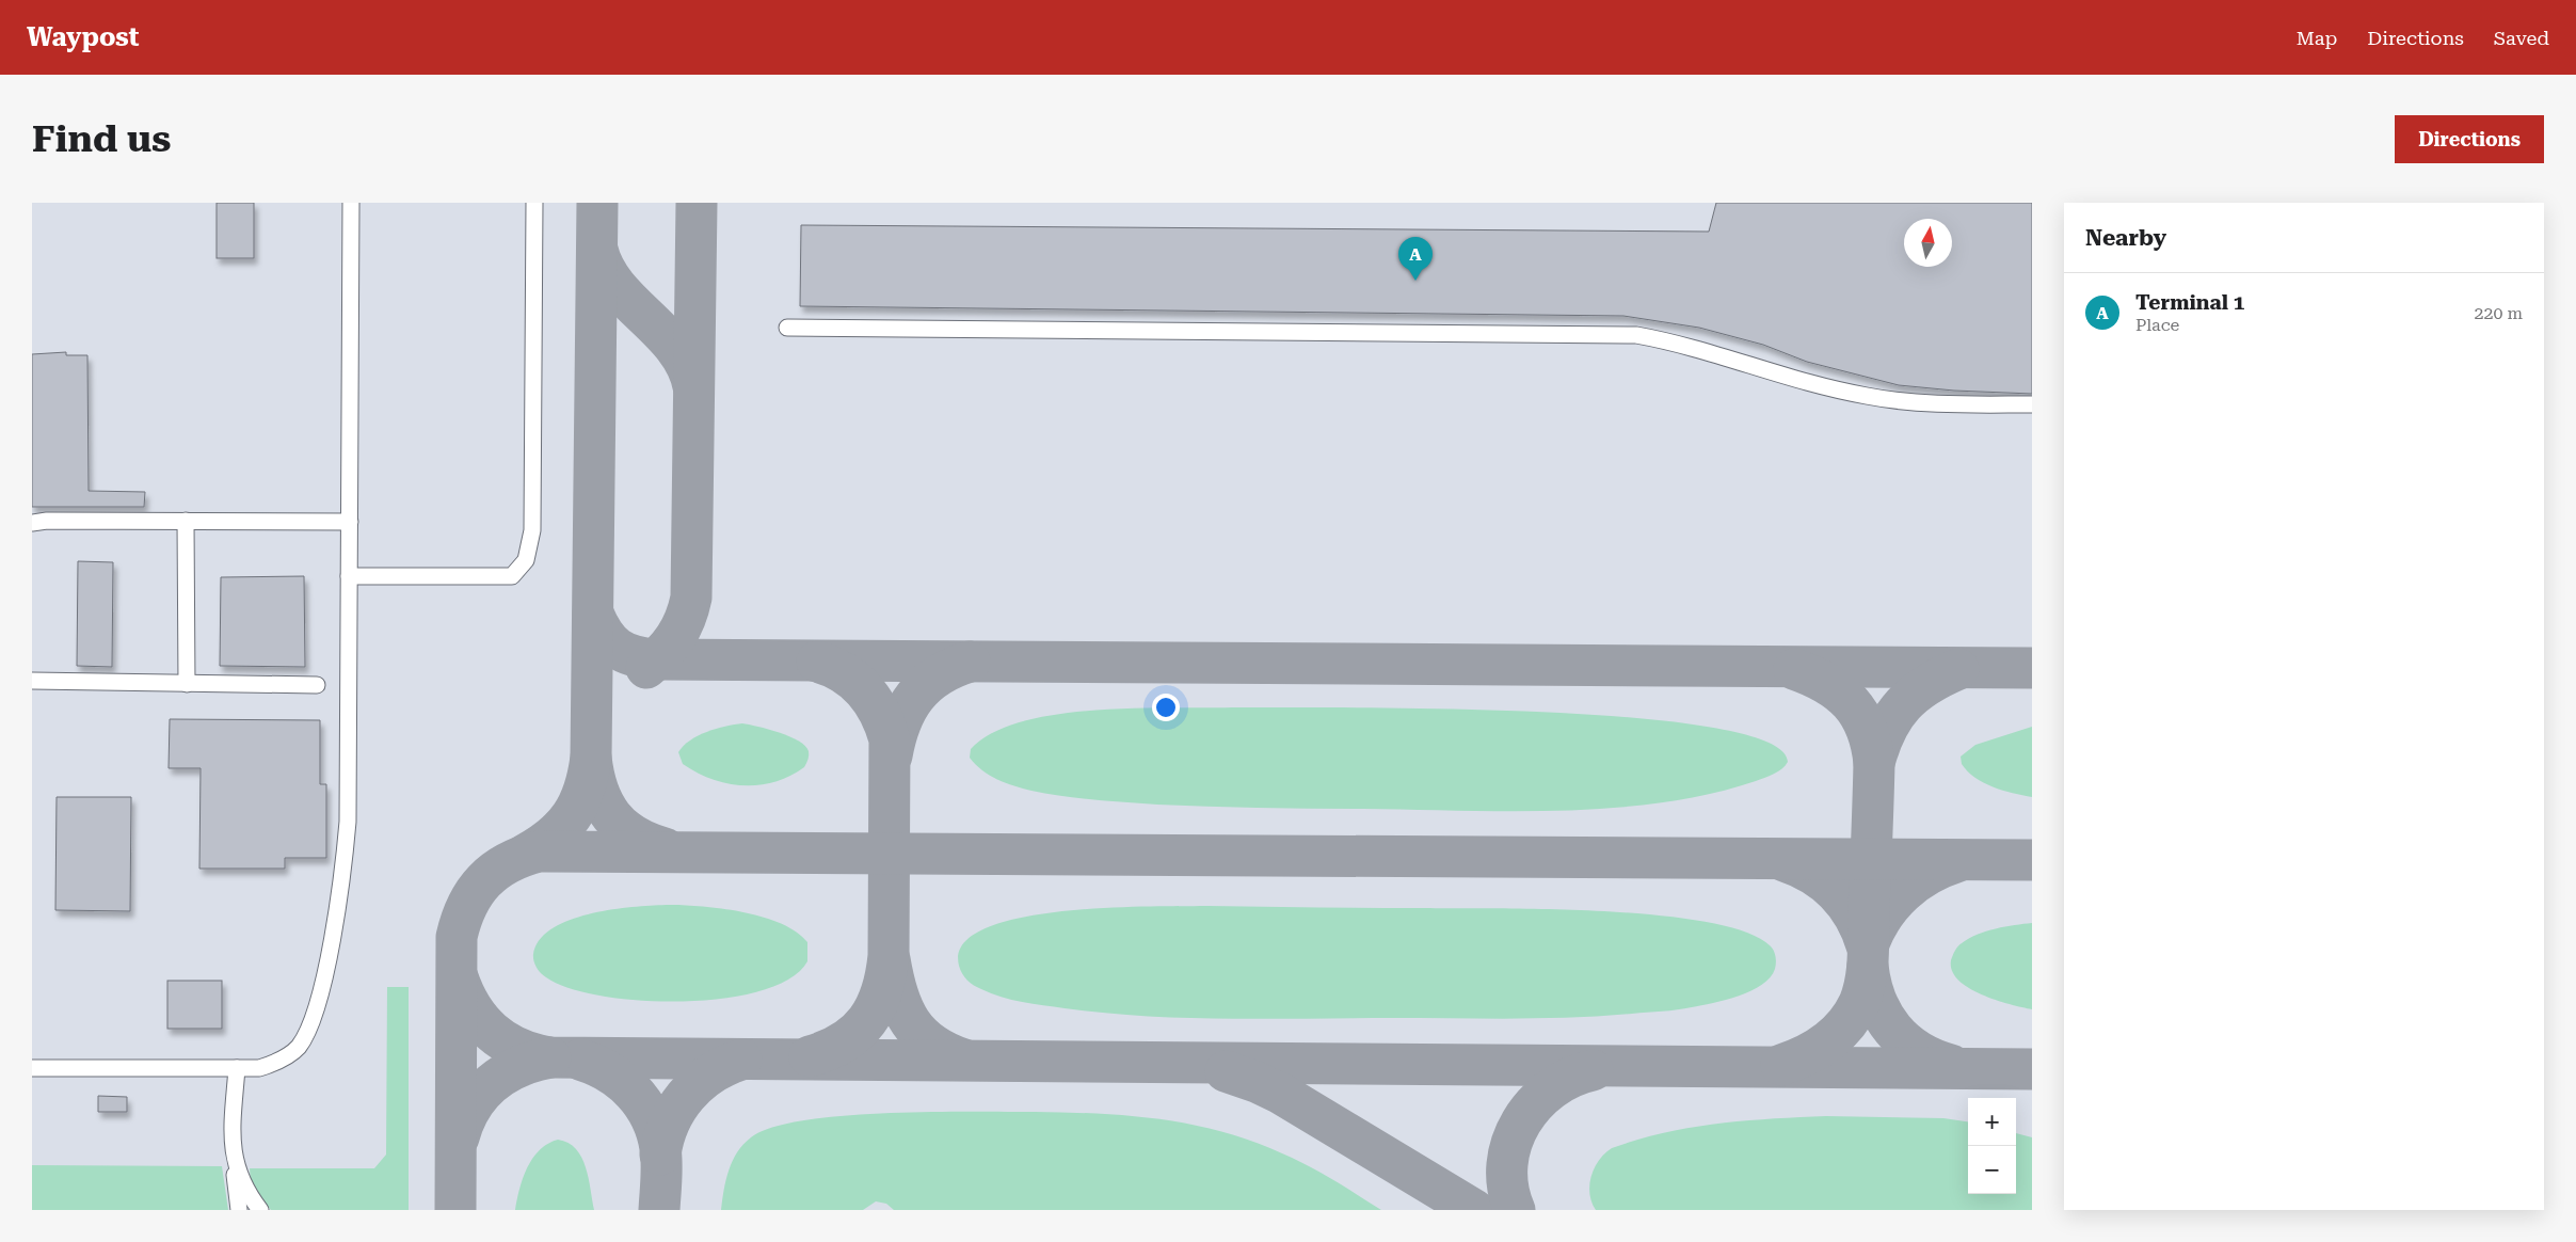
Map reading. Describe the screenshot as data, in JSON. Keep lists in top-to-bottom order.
{
  "north": "top",
  "page": {
    "header": "Waypost",
    "nav": ["Map", "Directions", "Saved"],
    "buttons": "Directions",
    "title": "Find us",
    "heading": "Nearby",
    "pins": "A",
    "list": [
      {
        "mark": "A",
        "name": "Terminal 1",
        "note": "Place",
        "value": "220 m"
      }
    ],
    "map_buttons": ["+", "−"]
  }
}
